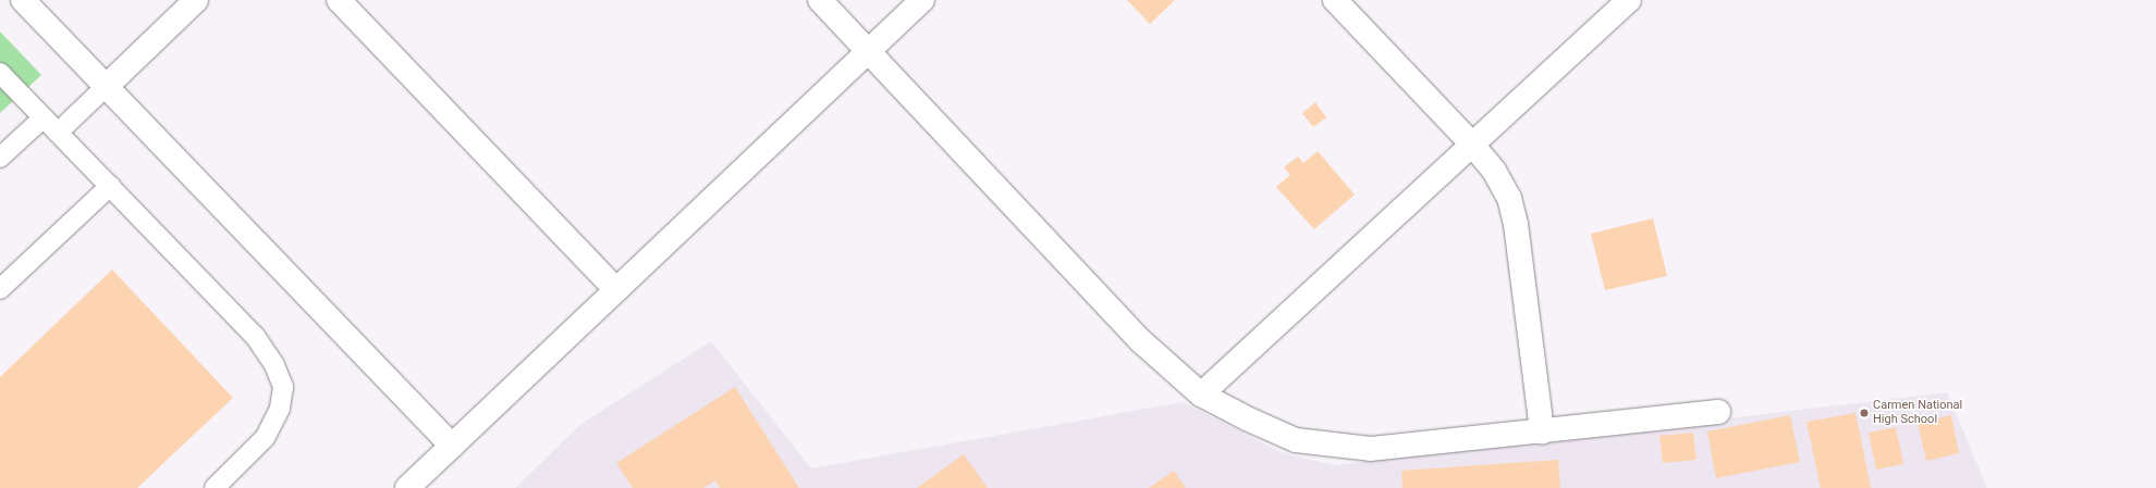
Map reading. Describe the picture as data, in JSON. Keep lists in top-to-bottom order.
{
  "places": ["Carmen National High School"]
}
